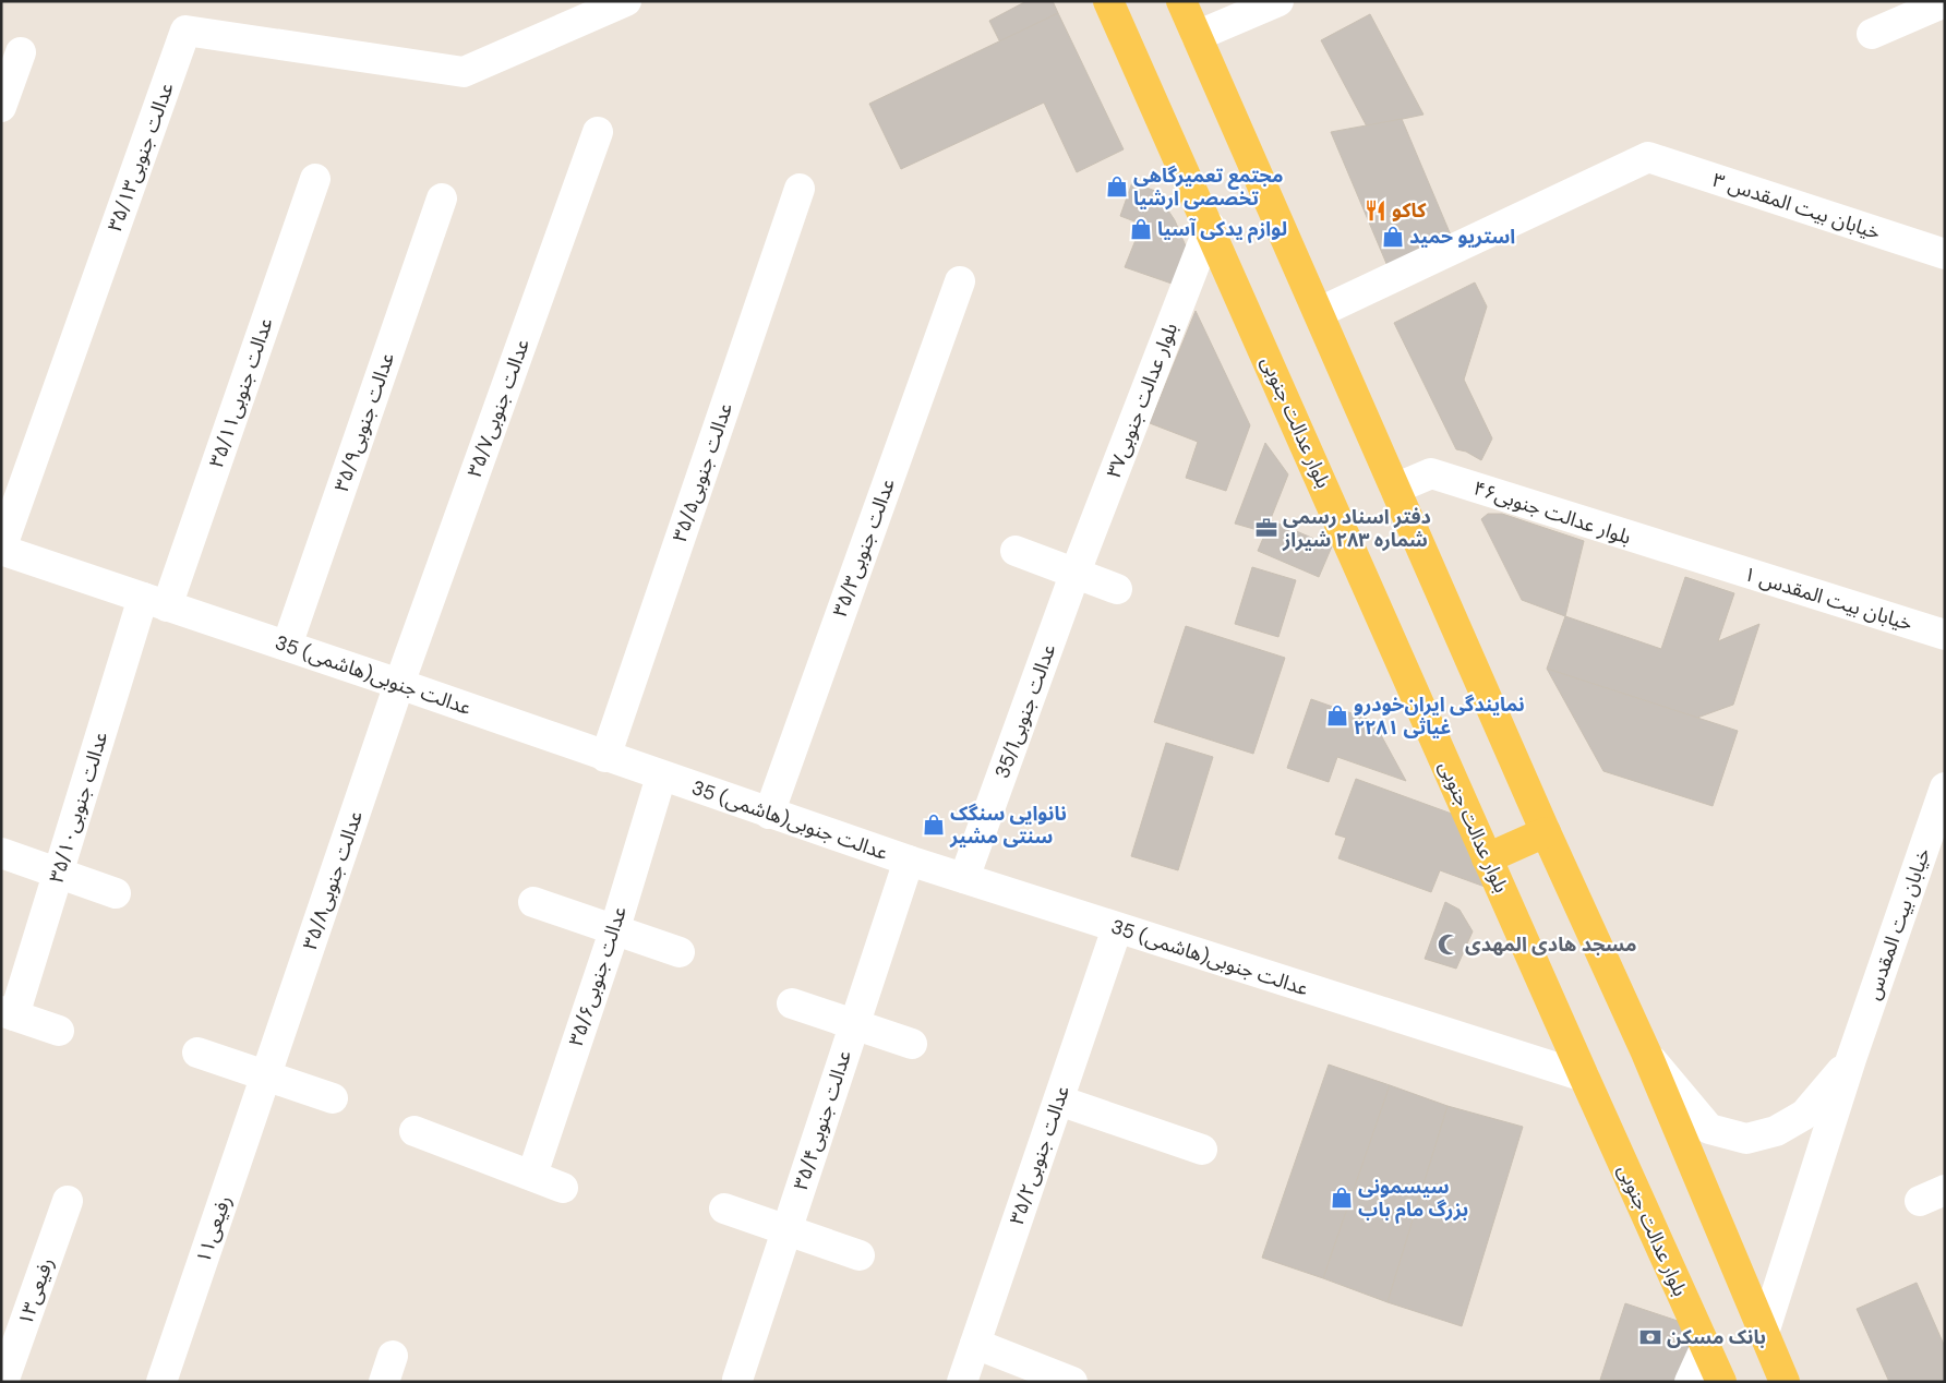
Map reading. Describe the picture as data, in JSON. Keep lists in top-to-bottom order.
{
  "streets": {
    "main road": ["بلوار عدالت جنوبی"],
    "street": [
      "عدالت جنوبی۳۵/۱۳",
      "خیابان بیت المقدس ۳",
      "عدالت جنوبی۳۵/۱۱",
      "بلوار عدالت جنوبی۳۷",
      "عدالت جنوبی۳۵/۷",
      "عدالت جنوبی۳۵/۹",
      "عدالت جنوبی۳۵/۵",
      "بلوار عدالت جنوبی۴۶",
      "عدالت جنوبی۳۵/۳",
      "خیابان بیت المقدس ۱",
      "35 عدالت جنوبی(هاشمی)",
      "35/1عدالت جنوبی",
      "عدالت جنوبی۳۵/۱۰",
      "عدالت جنوبی۳۵/۸",
      "خیابان بیت المقدس",
      "عدالت جنوبی۳۵/۶",
      "عدالت جنوبی۳۵/۴",
      "عدالت جنوبی۳۵/۲",
      "رفیعی۱۱",
      "رفیعی۱۳"
    ]
  },
  "crossings": [
    ["عدالت جنوبی۳۵/۱۳", "35 عدالت جنوبی(هاشمی)"],
    ["عدالت جنوبی۳۵/۱۱", "35 عدالت جنوبی(هاشمی)"],
    ["عدالت جنوبی۳۵/۱۱", "عدالت جنوبی۳۵/۱۰"],
    ["بلوار عدالت جنوبی۳۷", "بلوار عدالت جنوبی"],
    ["بلوار عدالت جنوبی۳۷", "35/1عدالت جنوبی"],
    ["عدالت جنوبی۳۵/۷", "35 عدالت جنوبی(هاشمی)"],
    ["عدالت جنوبی۳۵/۷", "عدالت جنوبی۳۵/۸"],
    ["عدالت جنوبی۳۵/۹", "35 عدالت جنوبی(هاشمی)"],
    ["بلوار عدالت جنوبی", "35 عدالت جنوبی(هاشمی)"],
    ["عدالت جنوبی۳۵/۵", "35 عدالت جنوبی(هاشمی)"],
    ["بلوار عدالت جنوبی۴۶", "خیابان بیت المقدس ۱"],
    ["عدالت جنوبی۳۵/۳", "35 عدالت جنوبی(هاشمی)"],
    ["35 عدالت جنوبی(هاشمی)", "35/1عدالت جنوبی"],
    ["35 عدالت جنوبی(هاشمی)", "عدالت جنوبی۳۵/۱۰"],
    ["35 عدالت جنوبی(هاشمی)", "عدالت جنوبی۳۵/۸"],
    ["35 عدالت جنوبی(هاشمی)", "عدالت جنوبی۳۵/۶"],
    ["35 عدالت جنوبی(هاشمی)", "عدالت جنوبی۳۵/۴"],
    ["35 عدالت جنوبی(هاشمی)", "عدالت جنوبی۳۵/۲"],
    ["عدالت جنوبی۳۵/۸", "رفیعی۱۱"]
  ],
  "places": {
    "shop": [
      "مجتمع تعمیرگاهی تخصصی ارشیا",
      "لوازم یدکی آسیا",
      "استریو حمید",
      "نمایندگی ایران‌خودرو غیاثی ۲۲۸۱",
      "نانوایی سنگک سنتی مشیر",
      "سیسمونی بزرگ مام باب"
    ],
    "restaurant": ["کاکو"],
    "office": ["دفتر اسناد رسمی شماره ۲۸۳ شیراز"],
    "mosque": ["مسجد هادی المهدی"],
    "bank": ["بانک مسکن"]
  }
}
